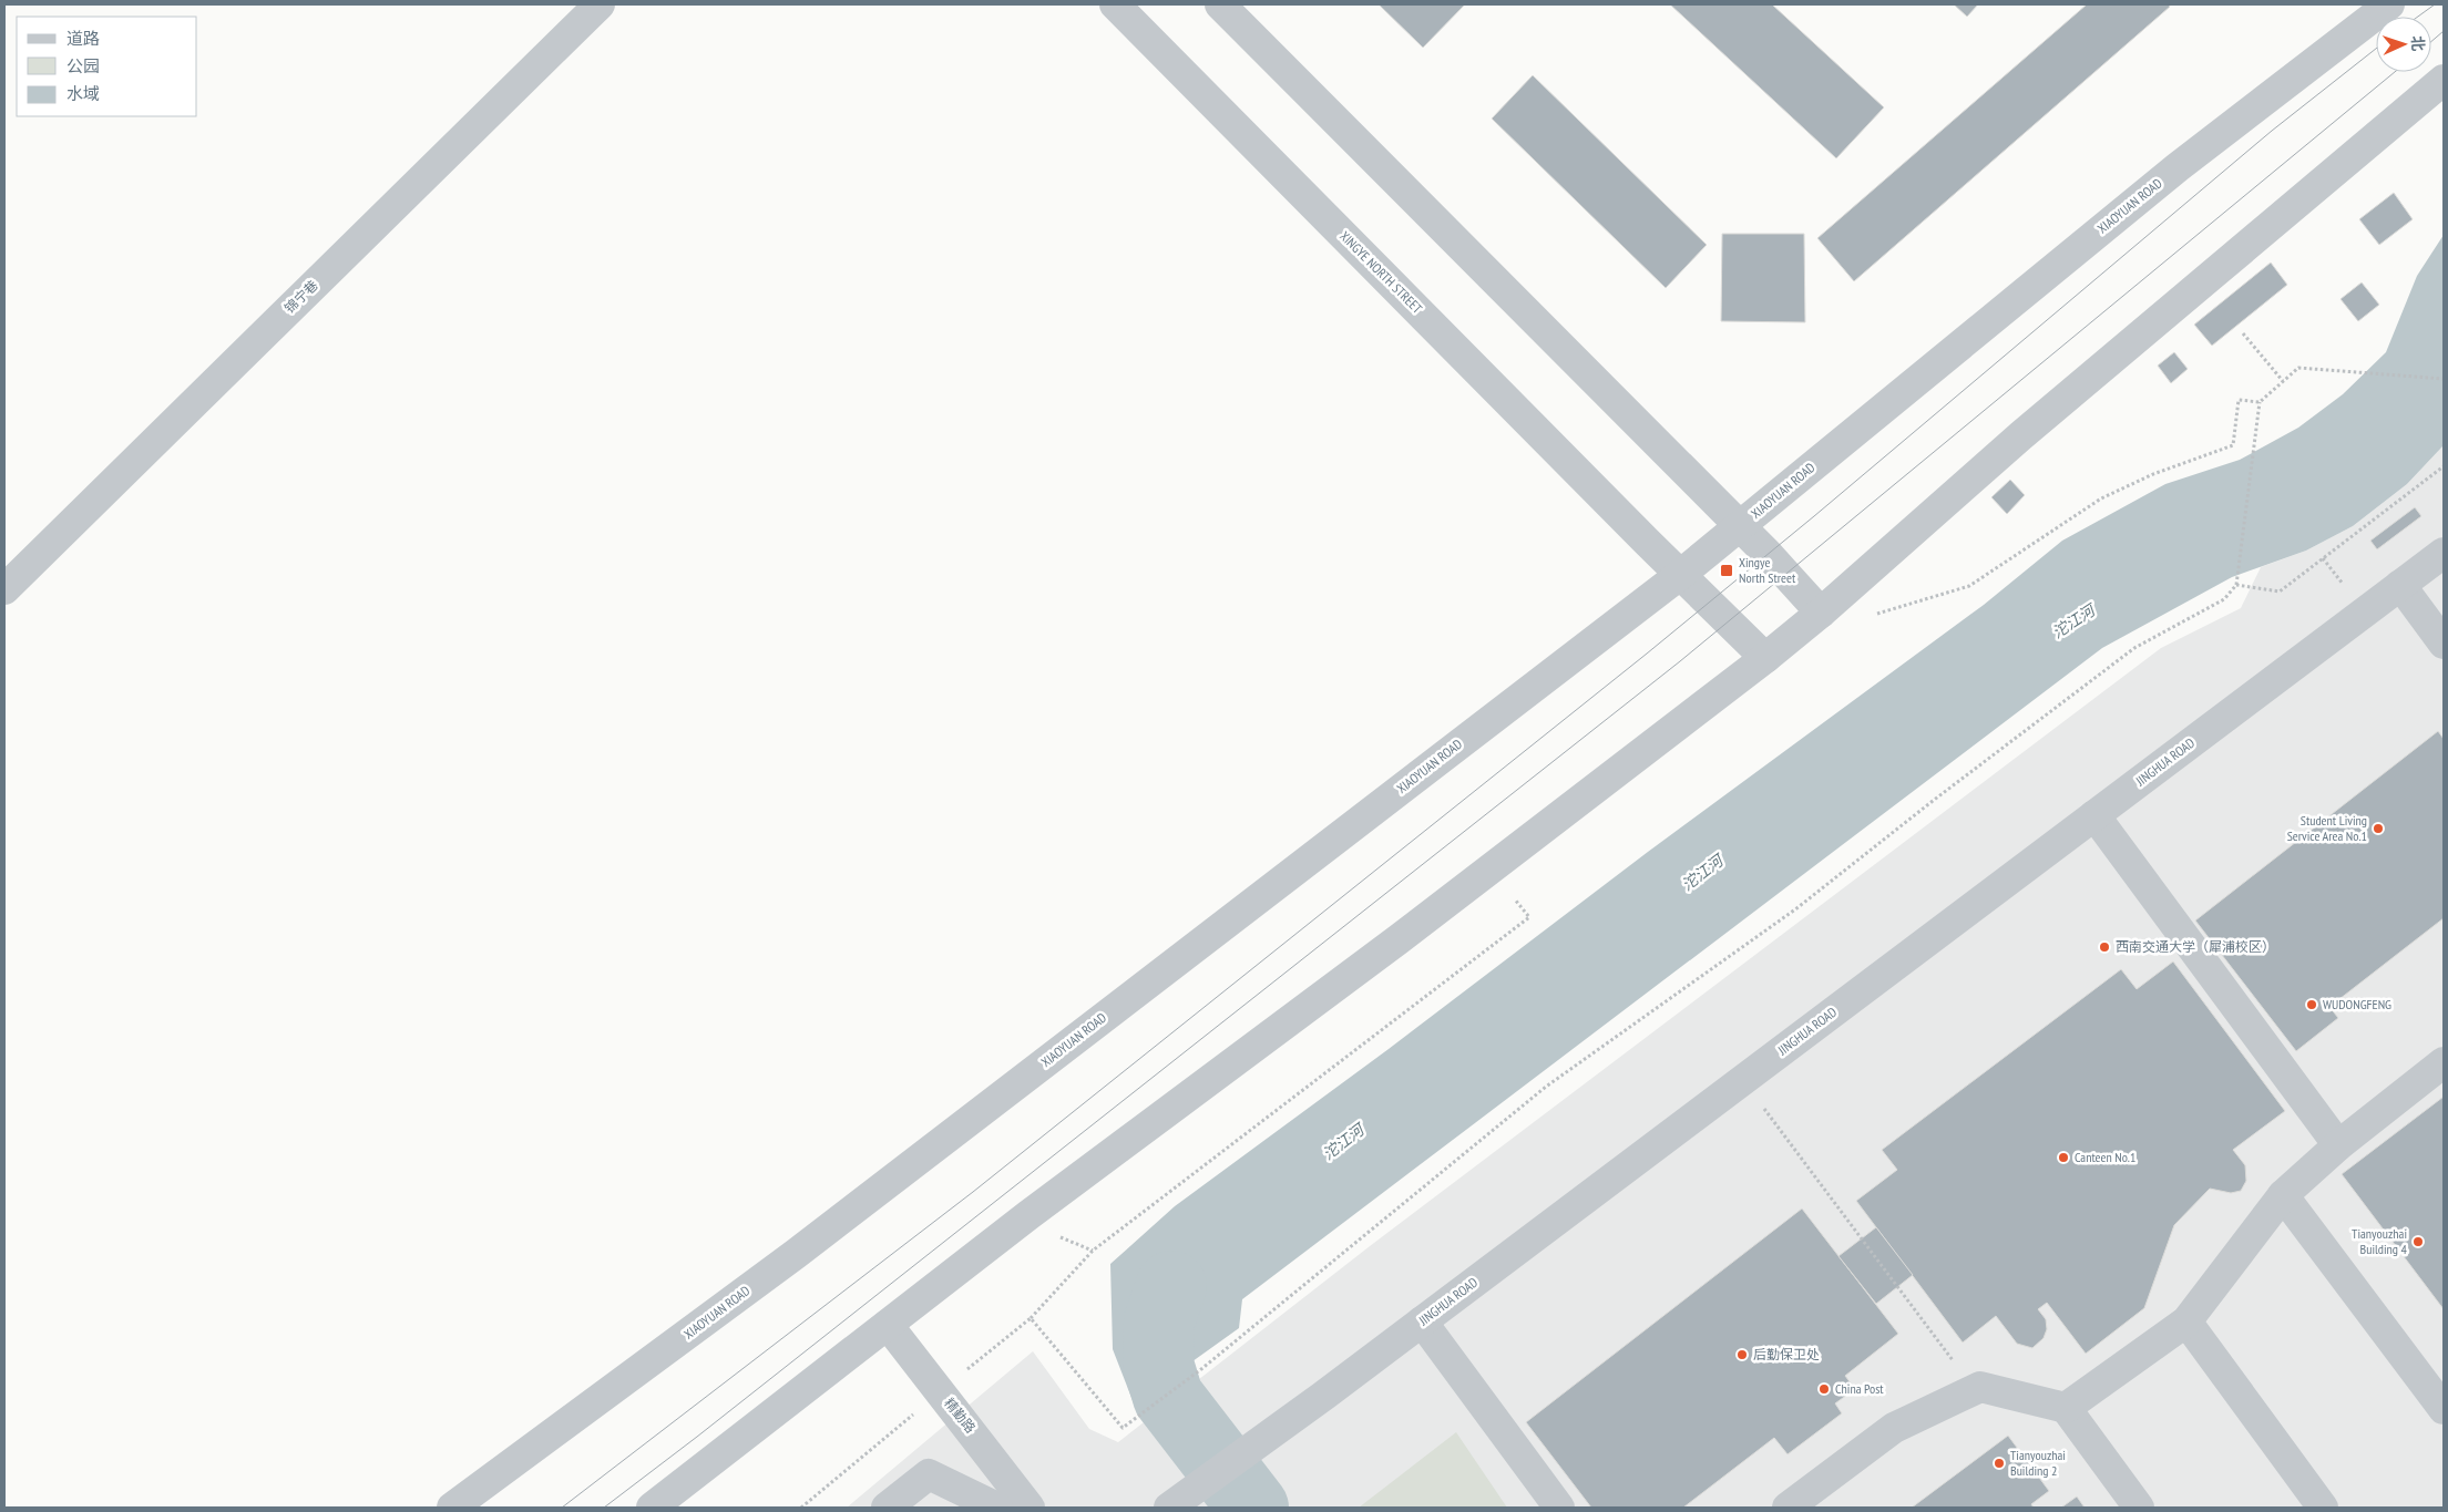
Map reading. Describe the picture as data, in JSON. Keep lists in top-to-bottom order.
{
  "streets": {
    "street": [
      "XIAOYUAN ROAD",
      "XINGYE NORTH STREET",
      "锦宁巷",
      "JINGHUA ROAD",
      "精勤路"
    ]
  },
  "crossings": [
    ["XIAOYUAN ROAD", "XINGYE NORTH STREET"]
  ],
  "water": ["沱江河"],
  "places": {
    "transit": ["Xingye North Street"],
    "other": [
      "Student Living Service Area No.1",
      "西南交通大学（犀浦校区）",
      "WUDONGFENG",
      "Canteen No.1",
      "Tianyouzhai Building 4",
      "后勤保卫处",
      "China Post",
      "Tianyouzhai Building 2"
    ]
  },
  "legend": ["道路", "公园", "水域"],
  "north": "right"
}
